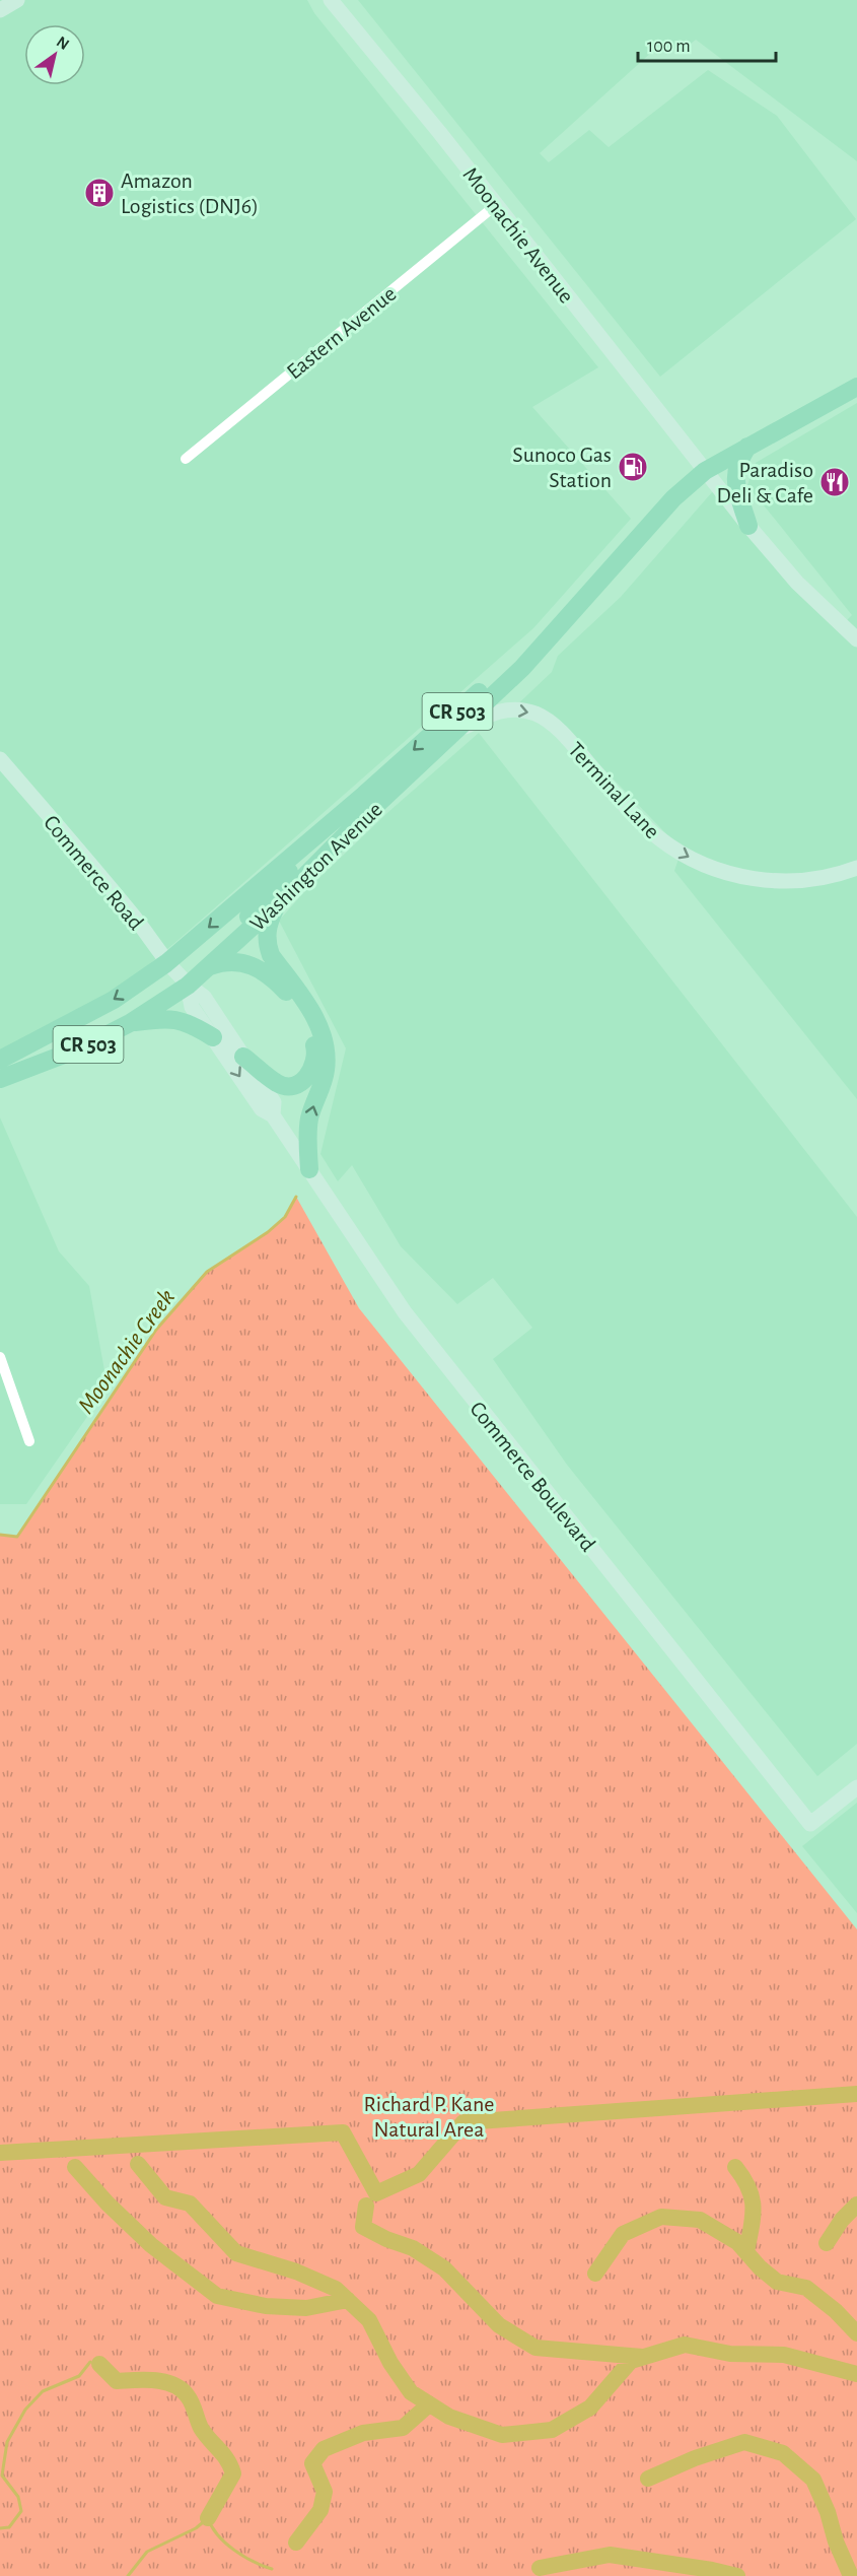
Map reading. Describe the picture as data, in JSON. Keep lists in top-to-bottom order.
{
  "streets": {
    "main road": ["CR 503", "Washington Avenue"],
    "street": [
      "Moonachie Avenue",
      "Eastern Avenue",
      "Terminal Lane",
      "Commerce Road",
      "Commerce Boulevard"
    ]
  },
  "crossings": [
    ["Moonachie Avenue", "Eastern Avenue"],
    ["Moonachie Avenue", "CR 503"],
    ["Moonachie Avenue", "Washington Avenue"],
    ["CR 503", "Washington Avenue"],
    ["Terminal Lane", "Washington Avenue"],
    ["Washington Avenue", "Commerce Road"],
    ["Washington Avenue", "Commerce Boulevard"],
    ["Commerce Road", "Commerce Boulevard"]
  ],
  "one_way": ["Terminal Lane"],
  "water": ["Moonachie Creek"],
  "parks": ["Richard P. Kane Natural Area"],
  "places": {
    "building": ["Amazon Logistics (DNJ6)"],
    "fuel station": ["Sunoco Gas Station"],
    "restaurant": ["Paradiso Deli & Cafe"]
  },
  "scale_bar": "100 m",
  "north": "top right"
}
